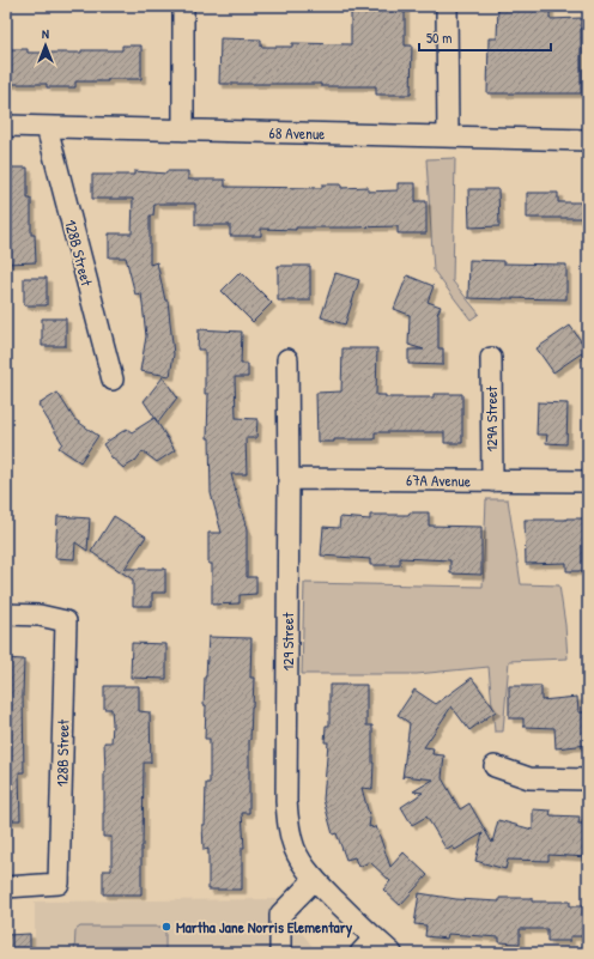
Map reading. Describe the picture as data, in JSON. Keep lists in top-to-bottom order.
{
  "streets": {
    "street": [
      "68 Avenue",
      "128B Street",
      "129A Street",
      "67A Avenue",
      "129 Street"
    ]
  },
  "crossings": [
    ["68 Avenue", "128B Street"],
    ["129A Street", "67A Avenue"],
    ["67A Avenue", "129 Street"]
  ],
  "places": ["Martha Jane Norris Elementary"],
  "scale_bar": "50 m",
  "north": "top"
}
